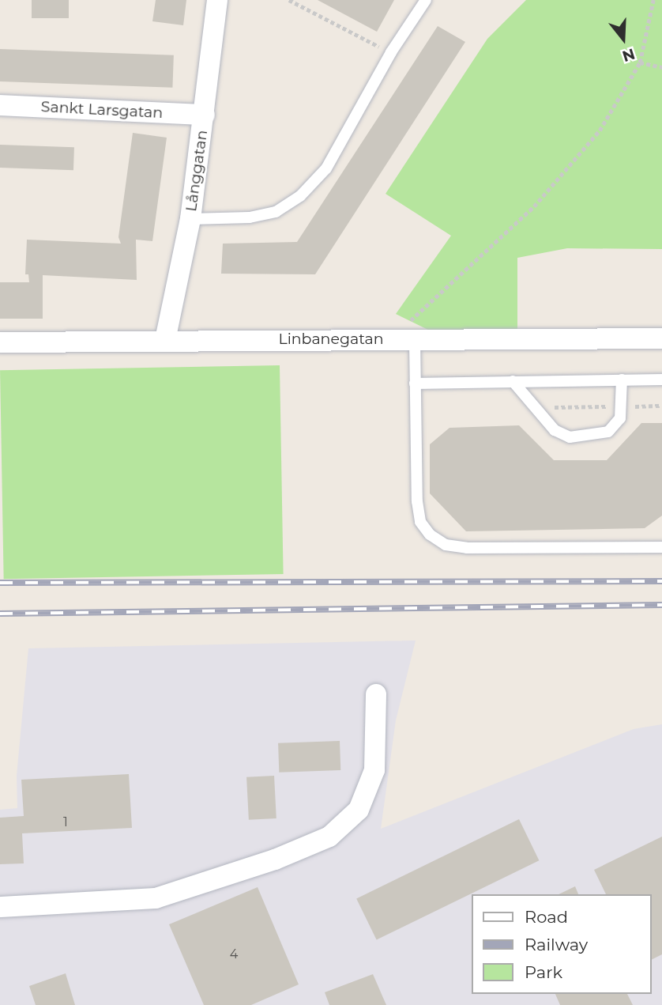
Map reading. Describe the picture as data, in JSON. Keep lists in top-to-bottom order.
{
  "streets": {
    "street": ["Sankt Larsgatan", "Långgatan", "Linbanegatan"]
  },
  "crossings": [
    ["Sankt Larsgatan", "Långgatan"],
    ["Långgatan", "Linbanegatan"]
  ],
  "house_numbers": ["1", "4"],
  "legend": ["Road", "Railway", "Park"],
  "north": "bottom"
}
